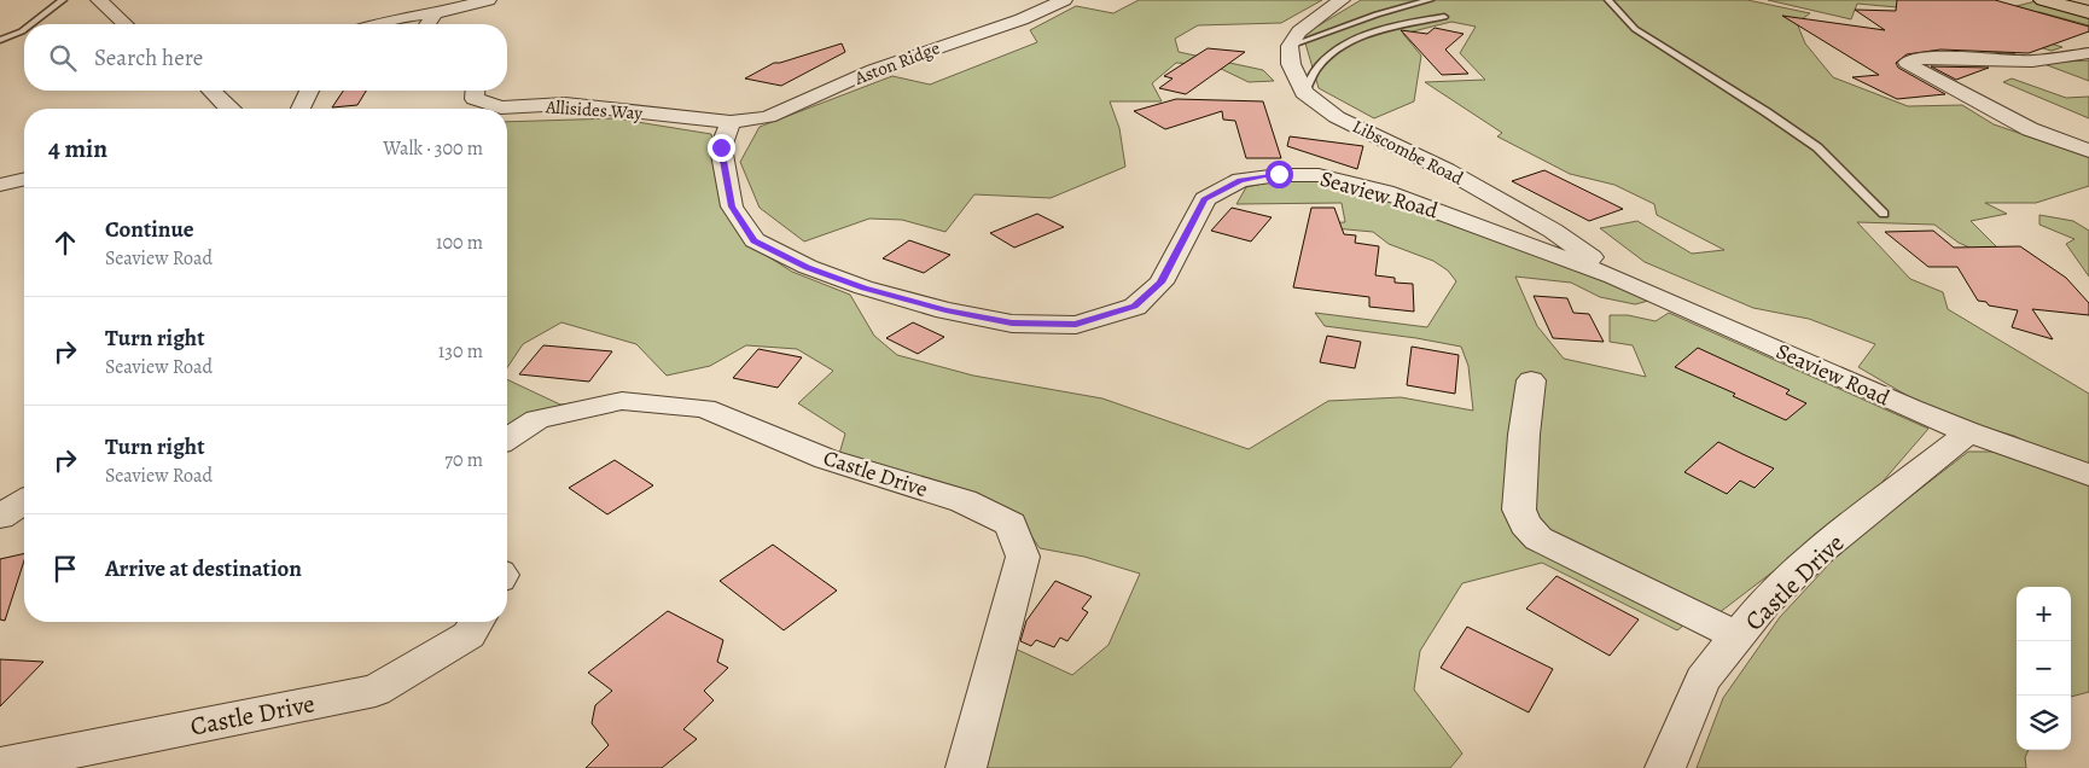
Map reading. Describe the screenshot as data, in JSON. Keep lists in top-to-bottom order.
{
  "streets": {
    "street": [
      "Aston Ridge",
      "Allisides Way",
      "Libscombe Road",
      "Seaview Road",
      "Castle Drive"
    ]
  },
  "crossings": [
    ["Aston Ridge", "Allisides Way"],
    ["Aston Ridge", "Seaview Road"],
    ["Allisides Way", "Seaview Road"],
    ["Libscombe Road", "Seaview Road"],
    ["Seaview Road", "Castle Drive"]
  ],
  "page": {
    "search": "Search here",
    "heading": ["4 min", "Walk · 300 m"],
    "list": [
      ["Continue", "Seaview Road", "100 m"],
      ["Turn right", "Seaview Road", "130 m"],
      ["Turn right", "Seaview Road", "70 m"],
      "Arrive at destination"
    ],
    "map_buttons": ["+", "−"]
  }
}
